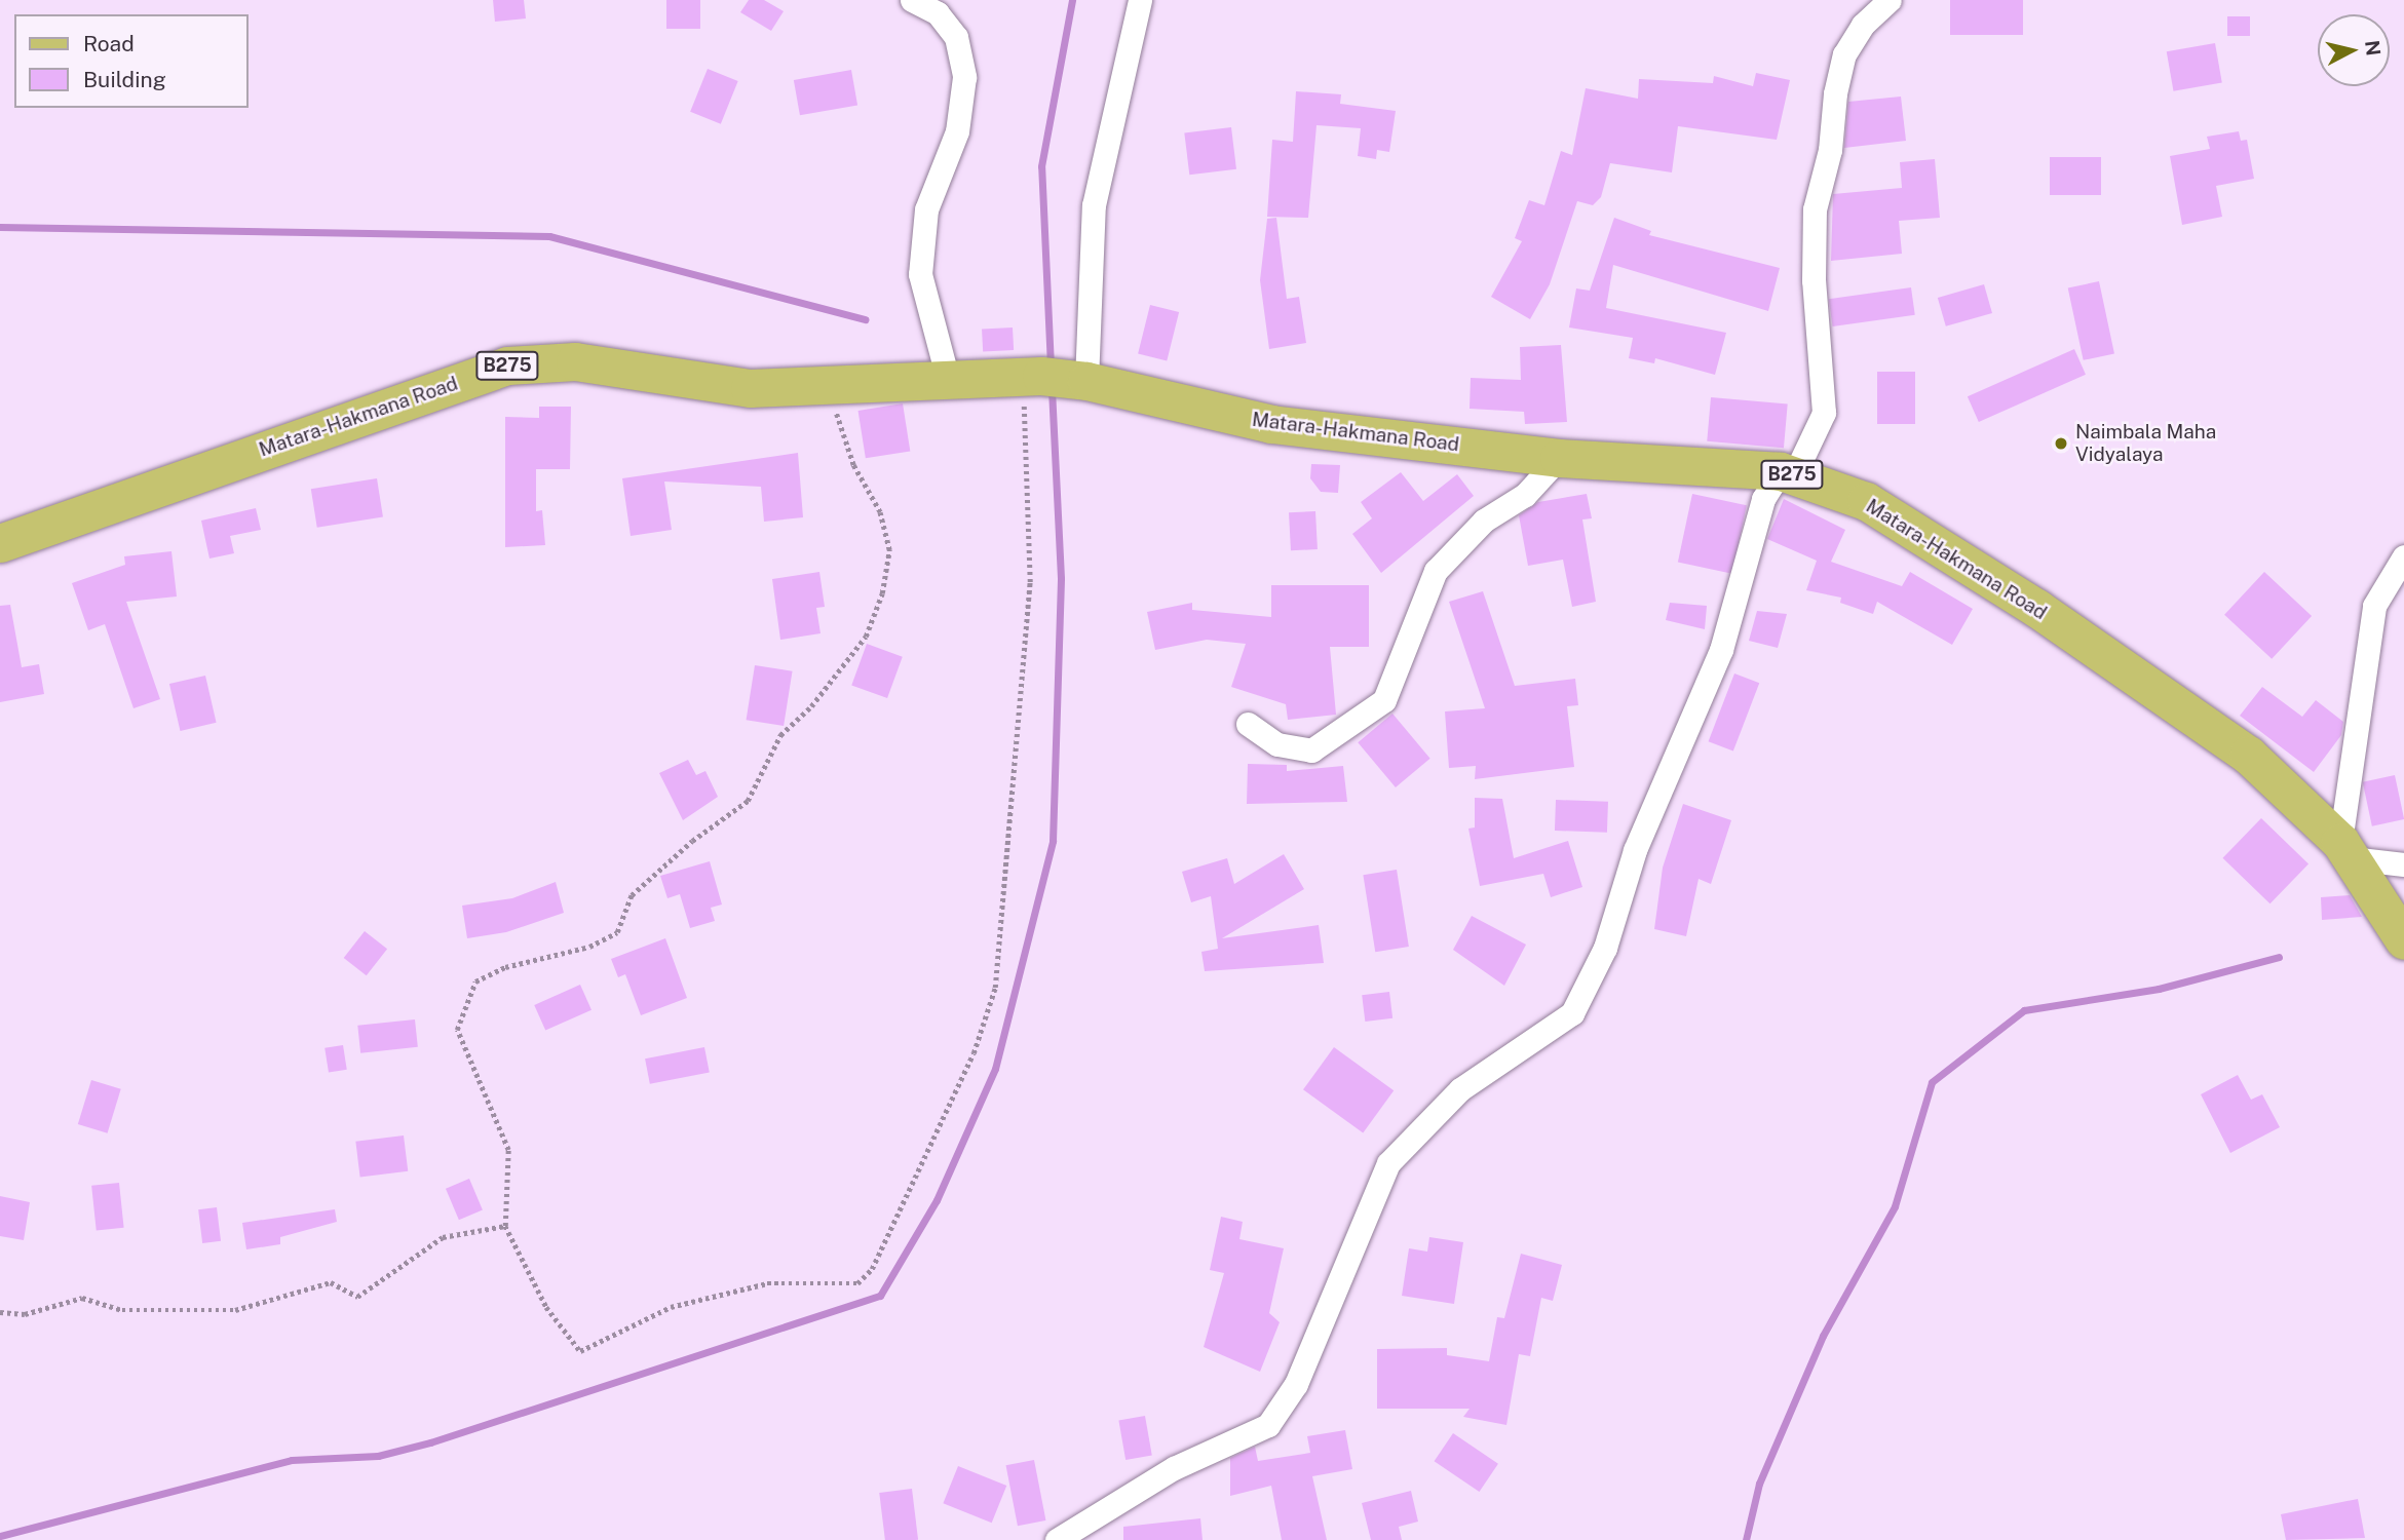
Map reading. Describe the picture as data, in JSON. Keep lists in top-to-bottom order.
{
  "streets": {
    "main road": ["B275", "Matara-Hakmana Road"]
  },
  "places": ["Naimbala Maha Vidyalaya"],
  "legend": ["Road", "Building"],
  "north": "right"
}
